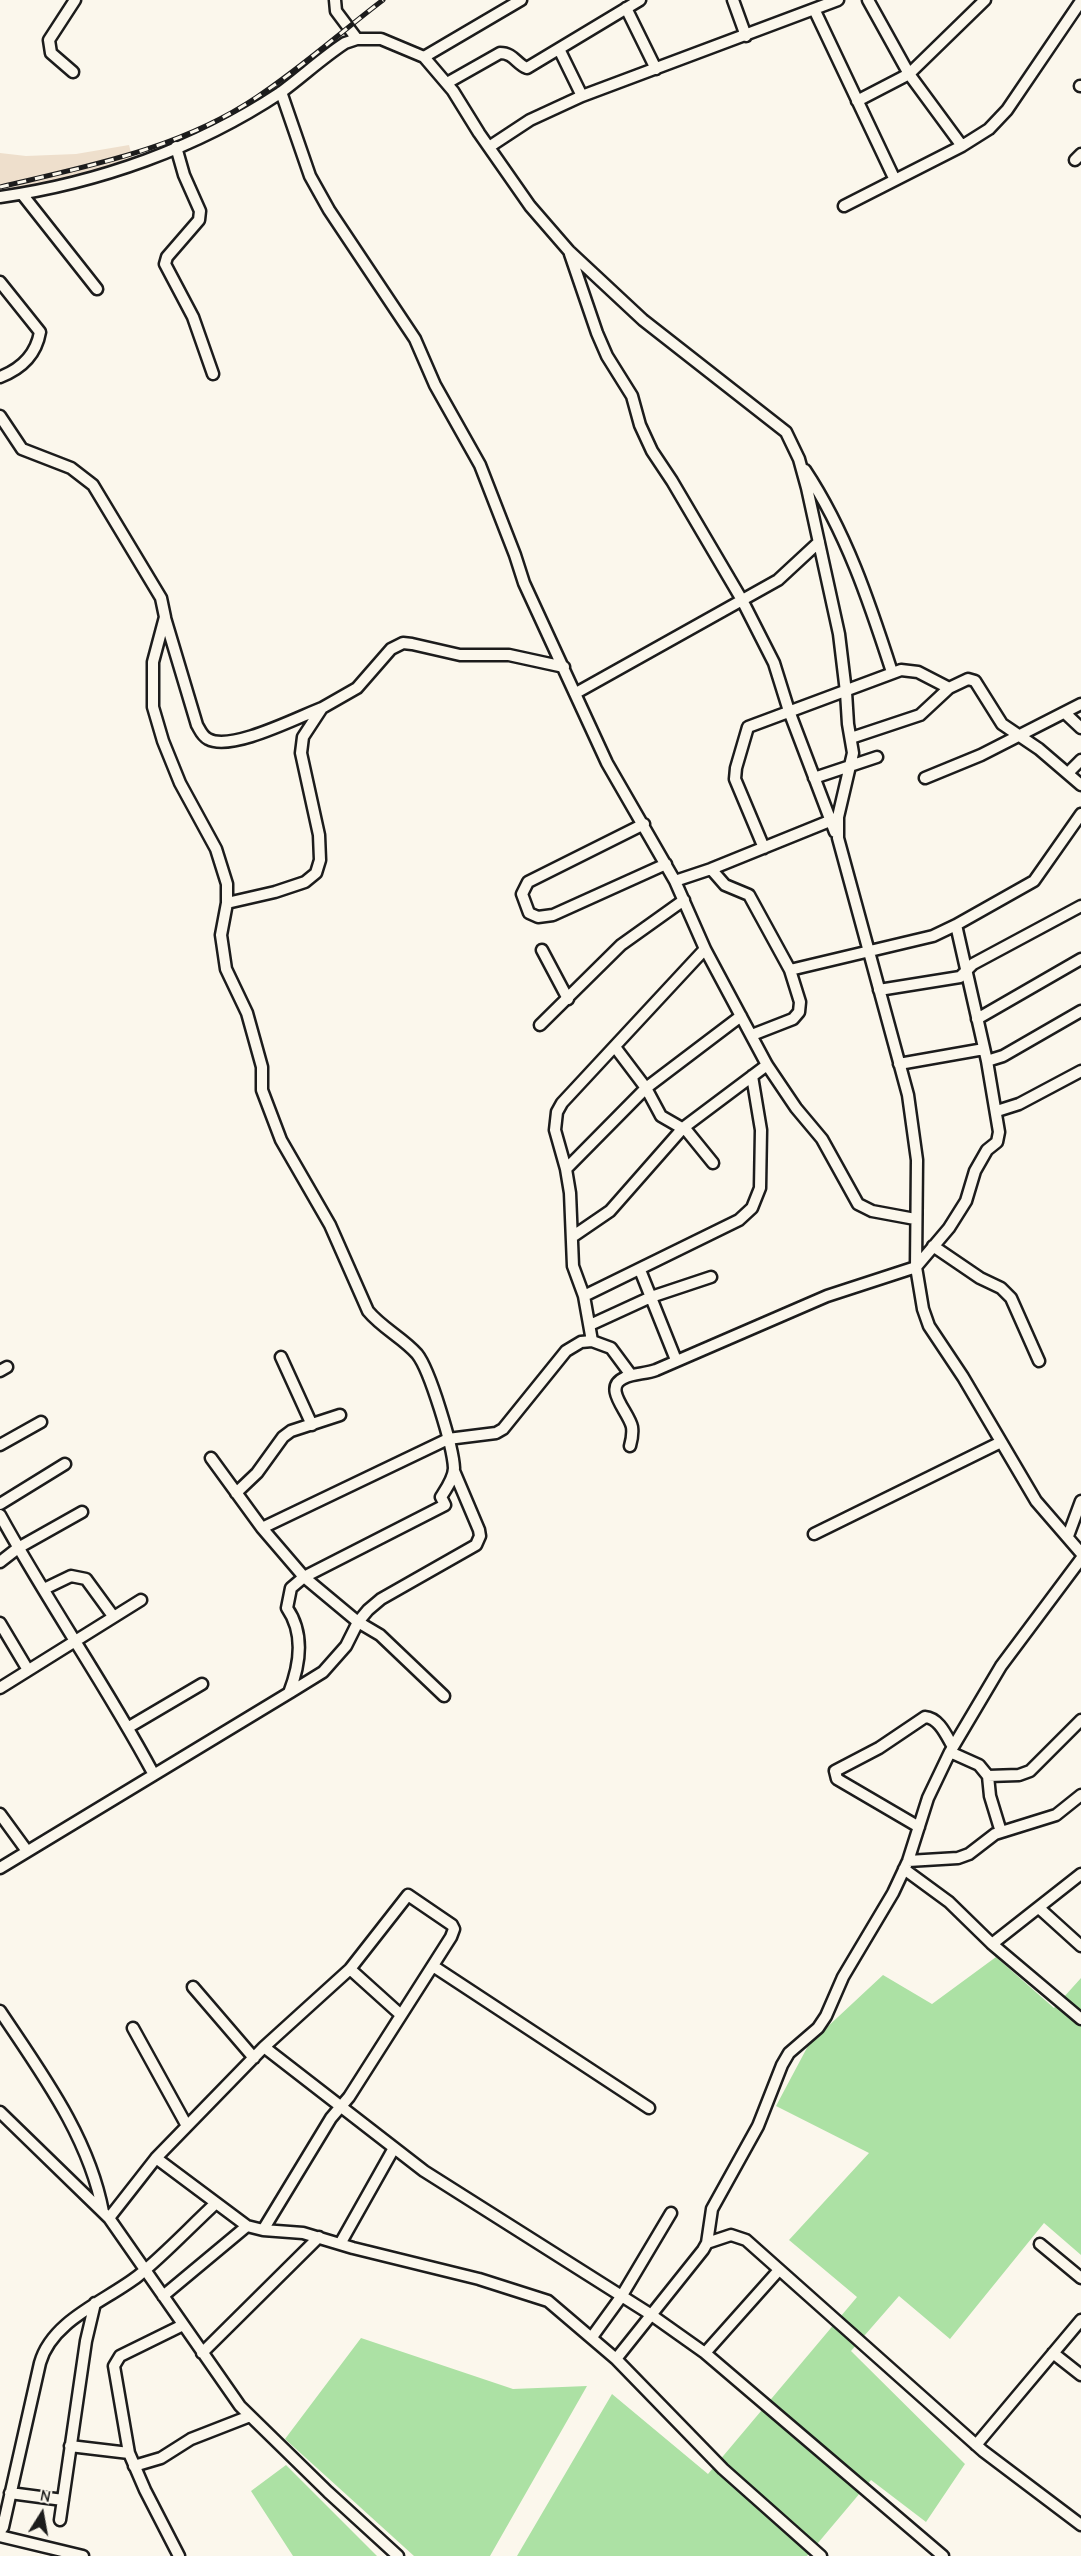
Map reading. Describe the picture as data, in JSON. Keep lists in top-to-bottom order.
{
  "north": "top"
}
